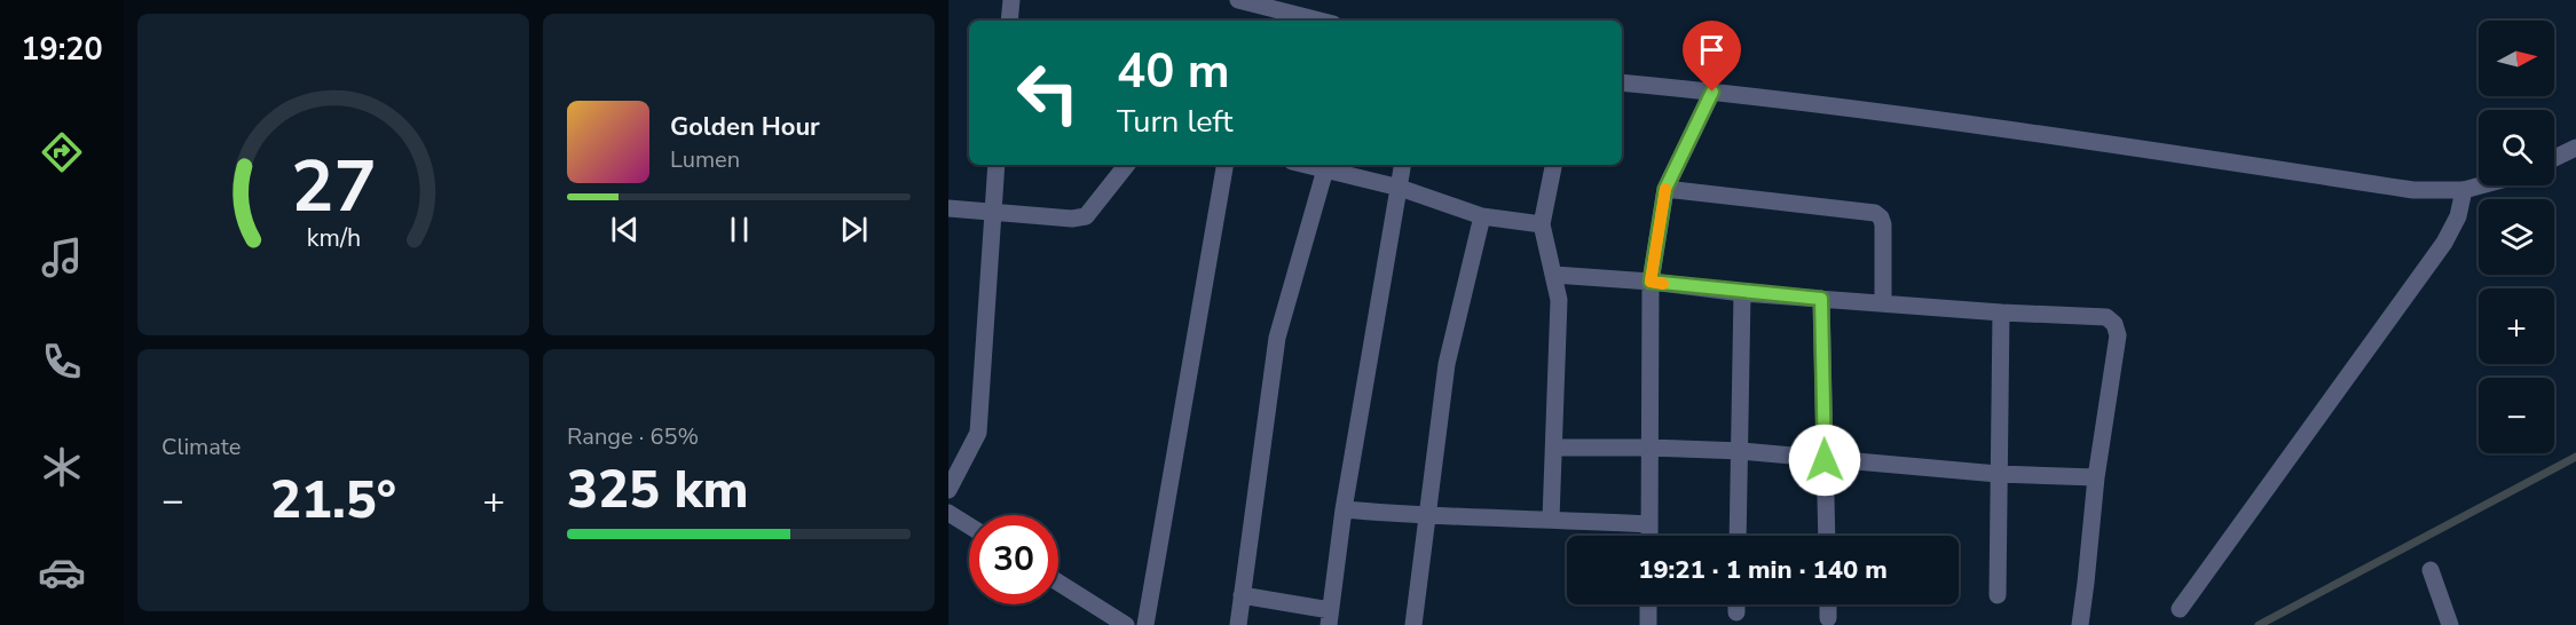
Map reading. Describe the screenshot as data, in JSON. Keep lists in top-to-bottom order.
{
  "north": "right",
  "page": {
    "tabs": "19:20",
    "map_buttons": ["+", "−"],
    "turn": ["40 m", "Turn left"],
    "song": ["Golden Hour", "Lumen"],
    "tile": [
      "Climate",
      ["Range · 65%", "325 km"]
    ],
    "heat": ["−", "21.5°", "+"],
    "limit": "30",
    "trip": "19:21 · 1 min · 140 m",
    "gauge": ["27", "km/h"]
  }
}
